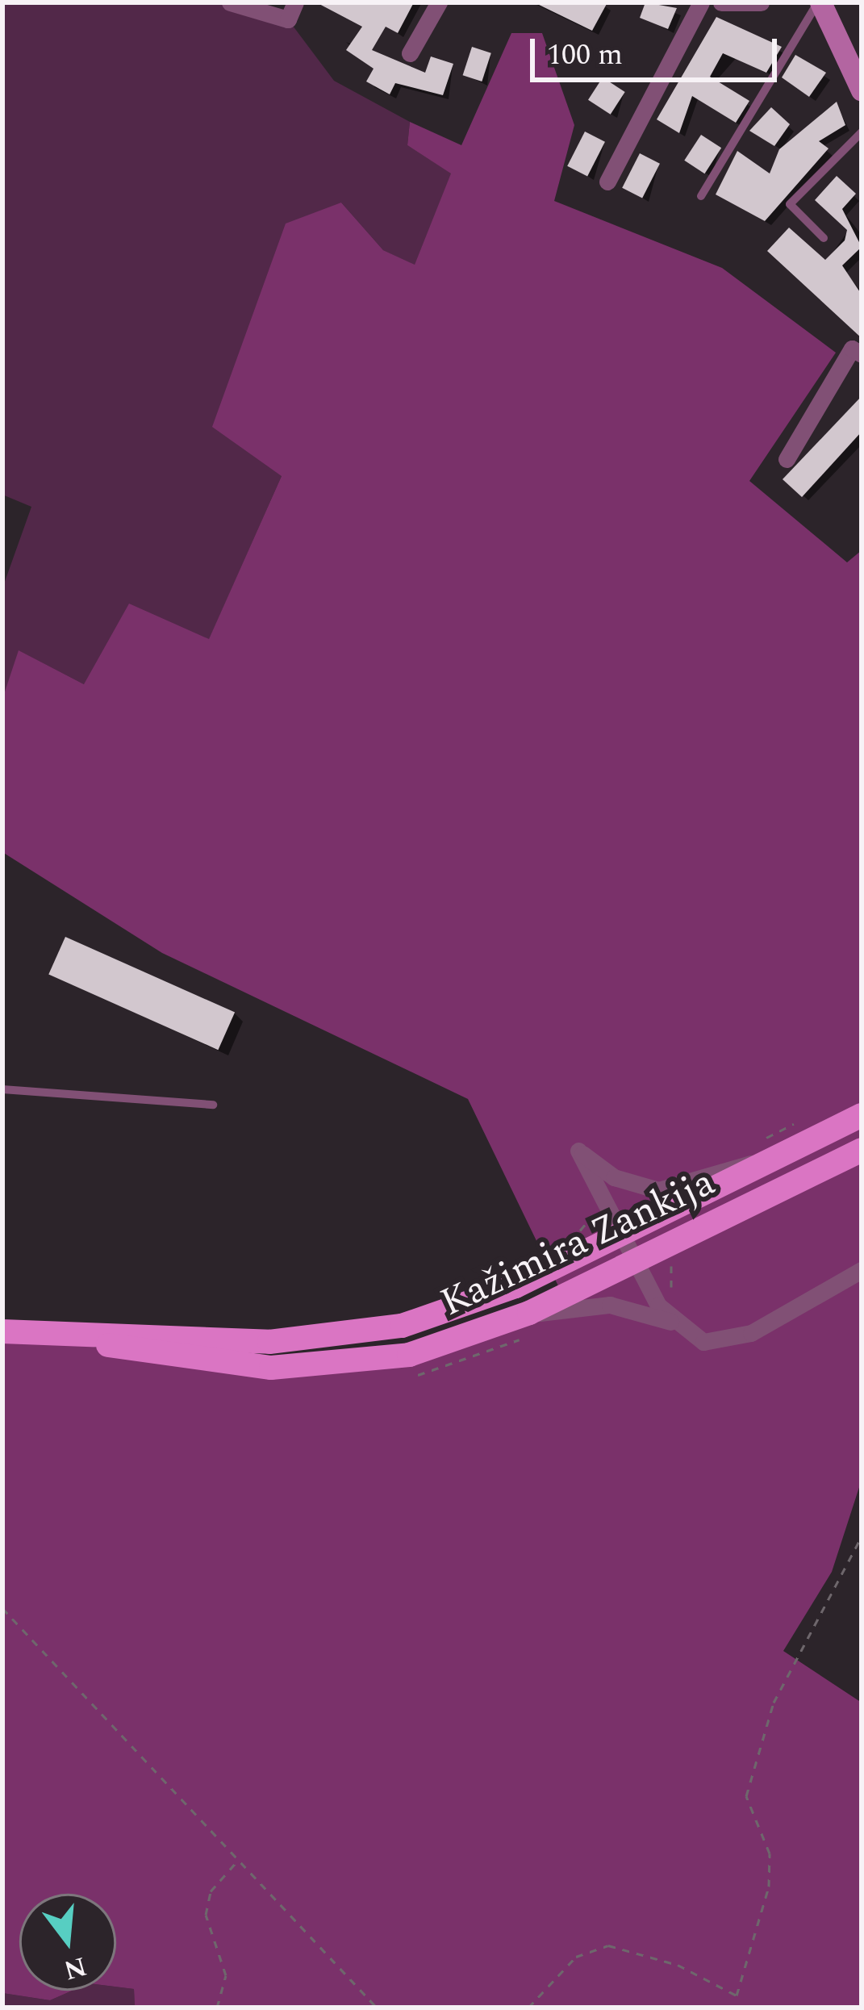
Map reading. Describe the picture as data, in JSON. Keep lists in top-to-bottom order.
{
  "streets": {
    "main road": ["Kažimira Zankija"]
  },
  "scale_bar": "100 m",
  "north": "bottom"
}
